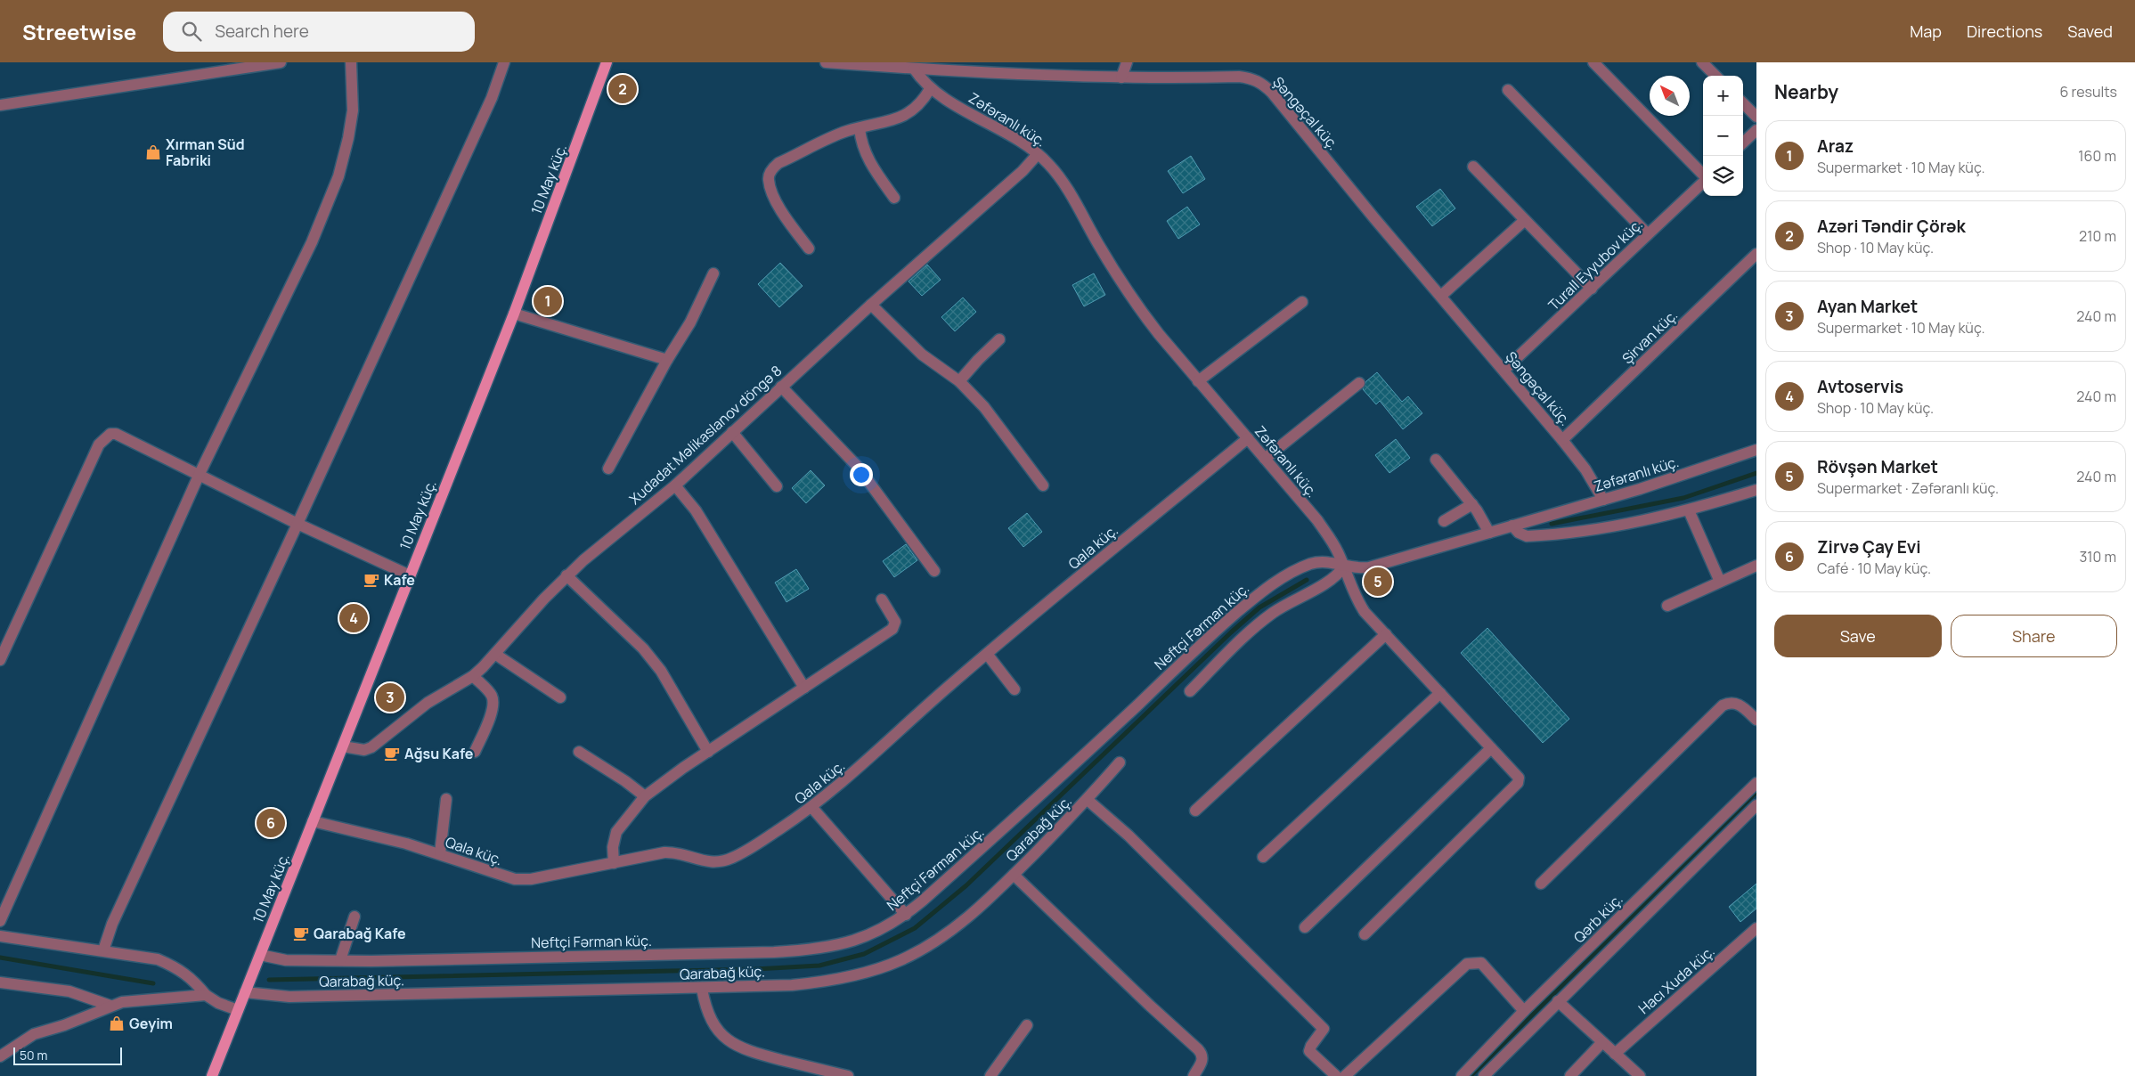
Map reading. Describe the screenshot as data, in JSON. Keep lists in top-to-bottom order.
{
  "streets": {
    "main road": ["10 May küç."],
    "street": [
      "Şəngəçal küç.",
      "Zəfəranlı küç.",
      "Turall Eyyubov küç.",
      "Şirvan küç.",
      "Xudadat Məlikaslanov döngə 8",
      "Qala küç.",
      "Neftçi Fərman küç.",
      "Qarabağ küç.",
      "Qərb küç.",
      "Hacı Xuda küç."
    ]
  },
  "crossings": [
    ["Şəngəçal küç.", "Zəfəranlı küç."],
    ["Şəngəçal küç.", "Turall Eyyubov küç."],
    ["Şəngəçal küç.", "Şirvan küç."],
    ["Zəfəranlı küç.", "Xudadat Məlikaslanov döngə 8"],
    ["Zəfəranlı küç.", "Qala küç."],
    ["Zəfəranlı küç.", "Neftçi Fərman küç."],
    ["10 May küç.", "Xudadat Məlikaslanov döngə 8"],
    ["10 May küç.", "Qala küç."],
    ["10 May küç.", "Neftçi Fərman küç."],
    ["10 May küç.", "Qarabağ küç."]
  ],
  "places": {
    "shop": ["Xırman Süd Fabriki", "Geyim"],
    "cafe": ["Kafe", "Ağsu Kafe", "Qarabağ Kafe"]
  },
  "scale_bar": "50 m",
  "north": "top left",
  "page": {
    "header": "Streetwise",
    "search": "Search here",
    "nav": ["Map", "Directions", "Saved"],
    "heading": ["Nearby", "6 results"],
    "pins": [
      "2",
      "1",
      "5",
      "4",
      "3",
      "6"
    ],
    "map_buttons": ["+", "−"],
    "list": [
      {
        "mark": "1",
        "name": "Araz",
        "note": "Supermarket · 10 May küç.",
        "value": "160 m"
      },
      {
        "mark": "2",
        "name": "Azəri Təndir Çörək",
        "note": "Shop · 10 May küç.",
        "value": "210 m"
      },
      {
        "mark": "3",
        "name": "Ayan Market",
        "note": "Supermarket · 10 May küç.",
        "value": "240 m"
      },
      {
        "mark": "4",
        "name": "Avtoservis",
        "note": "Shop · 10 May küç.",
        "value": "240 m"
      },
      {
        "mark": "5",
        "name": "Rövşən Market",
        "note": "Supermarket · Zəfəranlı küç.",
        "value": "240 m"
      },
      {
        "mark": "6",
        "name": "Zirvə Çay Evi",
        "note": "Café · 10 May küç.",
        "value": "310 m"
      }
    ],
    "buttons": ["Save", "Share"],
    "scale": "50 m"
  }
}
